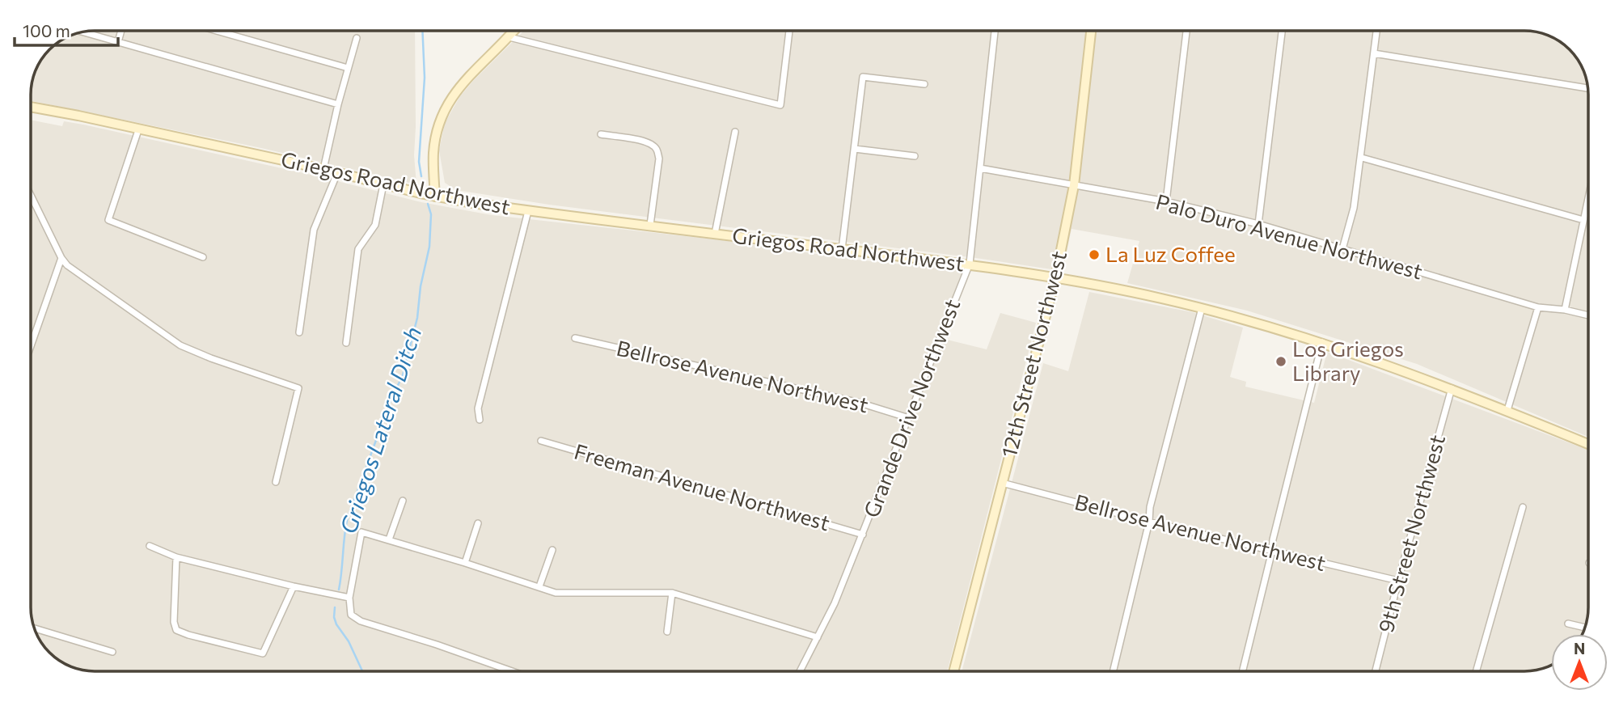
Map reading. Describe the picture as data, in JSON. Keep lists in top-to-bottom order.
{
  "streets": {
    "main road": ["Griegos Road Northwest", "12th Street Northwest"],
    "street": [
      "Palo Duro Avenue Northwest",
      "Bellrose Avenue Northwest",
      "Grande Drive Northwest",
      "Freeman Avenue Northwest",
      "9th Street Northwest"
    ]
  },
  "crossings": [
    ["Griegos Road Northwest", "12th Street Northwest"],
    ["Griegos Road Northwest", "Grande Drive Northwest"],
    ["Griegos Road Northwest", "9th Street Northwest"],
    ["Palo Duro Avenue Northwest", "12th Street Northwest"],
    ["Palo Duro Avenue Northwest", "Grande Drive Northwest"],
    ["12th Street Northwest", "Bellrose Avenue Northwest"],
    ["Bellrose Avenue Northwest", "Grande Drive Northwest"],
    ["Bellrose Avenue Northwest", "9th Street Northwest"],
    ["Grande Drive Northwest", "Freeman Avenue Northwest"]
  ],
  "water": ["Griegos Lateral Ditch"],
  "places": ["La Luz Coffee", "Los Griegos Library"],
  "scale_bar": "100 m",
  "north": "top"
}
